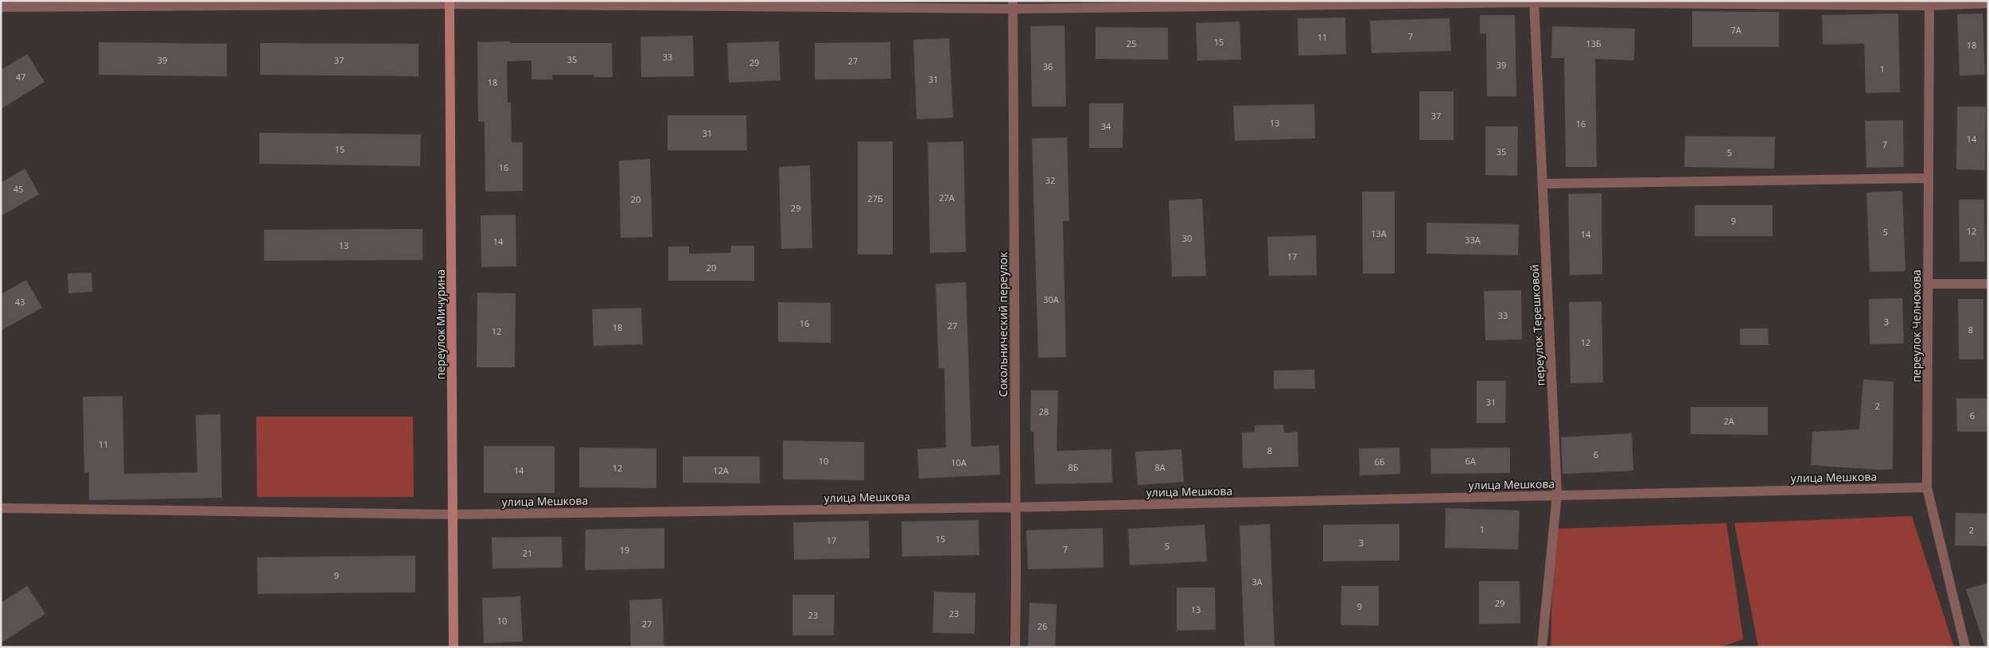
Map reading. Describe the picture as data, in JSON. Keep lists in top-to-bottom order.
{
  "streets": {
    "main road": ["переулок Мичурина"],
    "street": [
      "Сокольнический переулок",
      "переулок Терешковой",
      "переулок Челнокова",
      "улица Мешкова"
    ]
  },
  "crossings": [
    ["переулок Мичурина", "улица Мешкова"],
    ["Сокольнический переулок", "улица Мешкова"],
    ["переулок Терешковой", "улица Мешкова"],
    ["переулок Челнокова", "улица Мешкова"]
  ],
  "house_numbers": [
    "7А",
    "7",
    "11",
    "15",
    "25",
    "13Б",
    "18",
    "33",
    "35",
    "39",
    "37",
    "27",
    "29",
    "39",
    "36",
    "1",
    "47",
    "31",
    "18",
    "37",
    "13",
    "16",
    "34",
    "31",
    "14",
    "7",
    "15",
    "35",
    "5",
    "16",
    "32",
    "45",
    "27А",
    "27Б",
    "20",
    "29",
    "9",
    "12",
    "5",
    "13А",
    "14",
    "30",
    "33А",
    "14",
    "13",
    "17",
    "20",
    "30А",
    "43",
    "33",
    "3",
    "16",
    "27",
    "18",
    "8",
    "12",
    "12",
    "31",
    "2",
    "28",
    "6",
    "2А",
    "11",
    "8",
    "6",
    "10",
    "6А",
    "6Б",
    "10А",
    "8Б",
    "8А",
    "12",
    "14",
    "12А",
    "1",
    "2",
    "15",
    "17",
    "3",
    "5",
    "7",
    "19",
    "21",
    "9",
    "3А",
    "29",
    "9",
    "13",
    "23",
    "23",
    "10",
    "27",
    "26"
  ]
}
